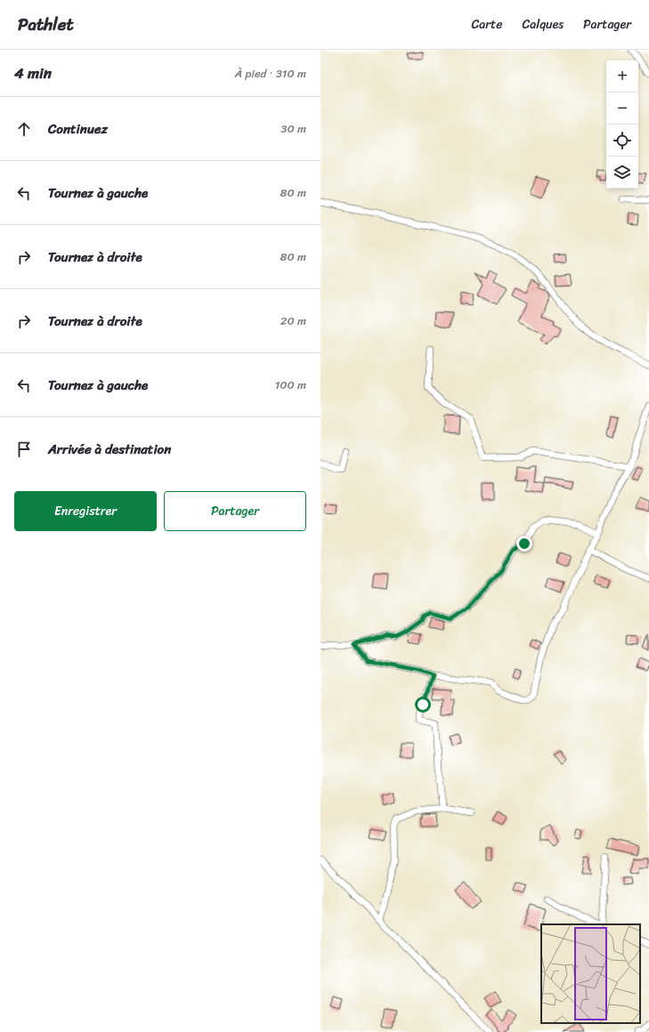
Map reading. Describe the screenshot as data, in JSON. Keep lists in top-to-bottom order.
{
  "page": {
    "header": "Pathlet",
    "nav": ["Carte", "Calques", "Partager"],
    "heading": ["4 min", "À pied · 310 m"],
    "map_buttons": ["+", "−"],
    "list": [
      ["Continuez", "30 m"],
      ["Tournez à gauche", "80 m"],
      ["Tournez à droite", "80 m"],
      ["Tournez à droite", "20 m"],
      ["Tournez à gauche", "100 m"],
      "Arrivée à destination"
    ],
    "buttons": ["Enregistrer", "Partager"]
  }
}
